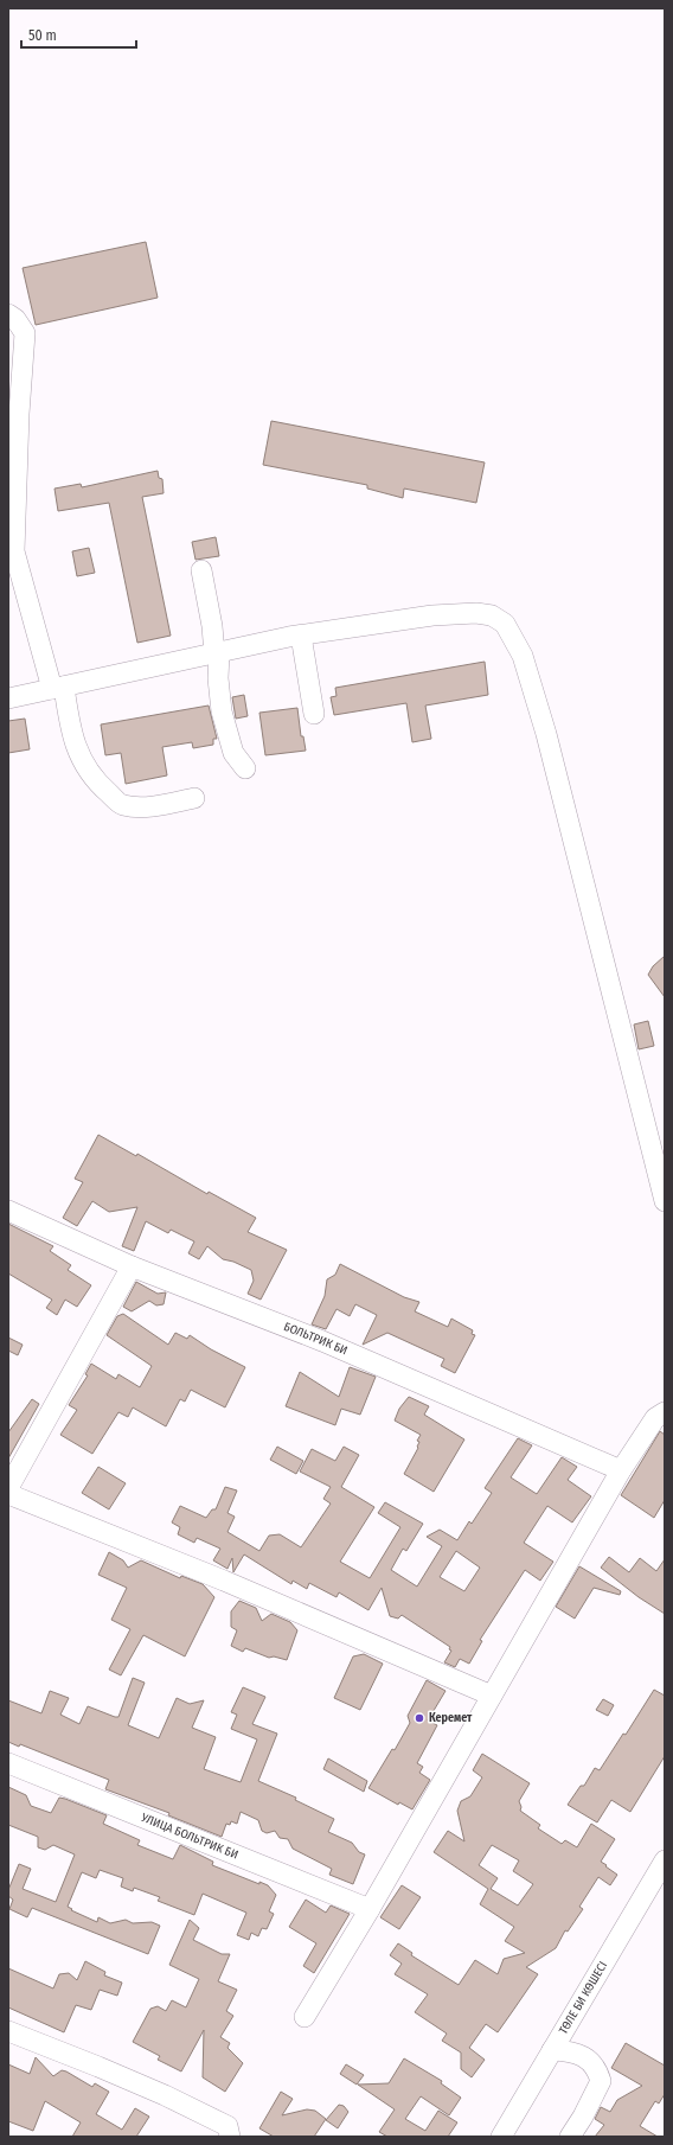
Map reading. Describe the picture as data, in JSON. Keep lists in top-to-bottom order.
{
  "streets": {
    "street": ["БОЛЬТРИК БИ", "УЛИЦА БОЛЬТРИК БИ", "ТӨЛЕ БИ КӨШЕСІ"]
  },
  "places": ["Керемет"],
  "scale_bar": "50 m"
}
